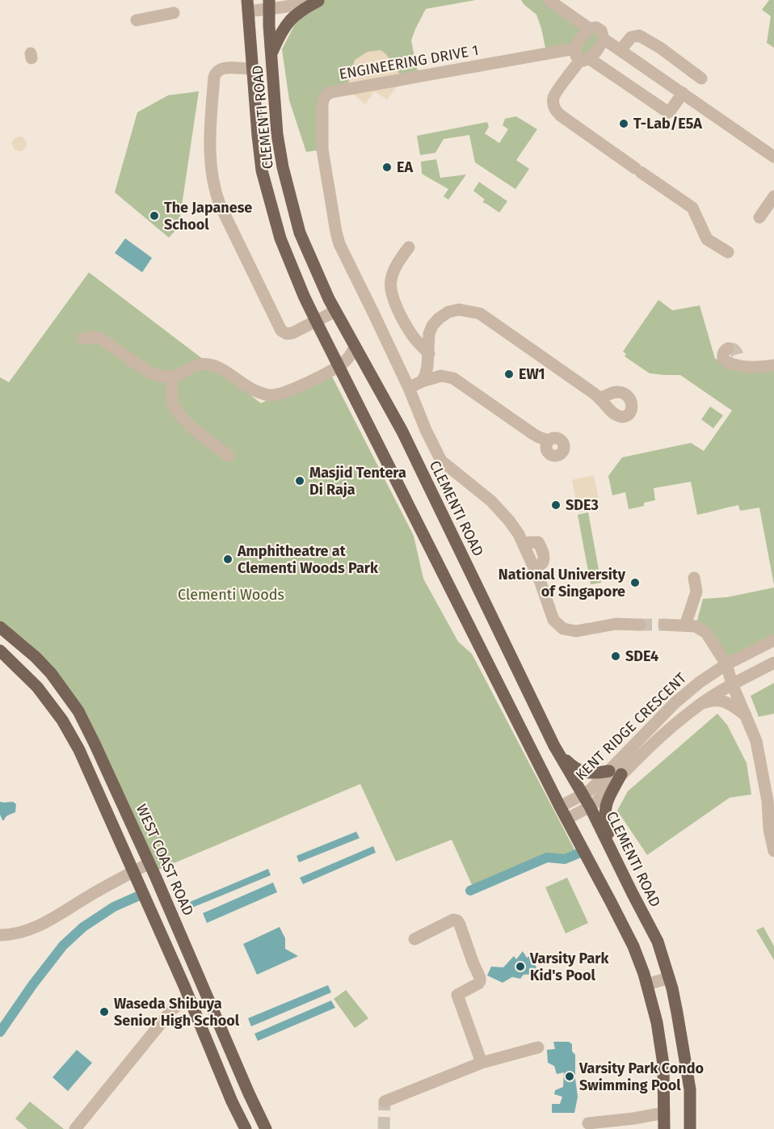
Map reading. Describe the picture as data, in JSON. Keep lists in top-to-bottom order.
{
  "streets": {
    "main road": ["CLEMENTI ROAD", "WEST COAST ROAD"],
    "street": ["ENGINEERING DRIVE 1", "KENT RIDGE CRESCENT"]
  },
  "crossings": [
    ["CLEMENTI ROAD", "KENT RIDGE CRESCENT"]
  ],
  "parks": ["Clementi Woods"],
  "places": [
    "T-Lab/E5A",
    "EA",
    "The Japanese School",
    "EW1",
    "Masjid Tentera Di Raja",
    "SDE3",
    "Amphitheatre at Clementi Woods Park",
    "National University of Singapore",
    "SDE4",
    "Varsity Park Kid's Pool",
    "Waseda Shibuya Senior High School",
    "Varsity Park Condo Swimming Pool"
  ]
}
